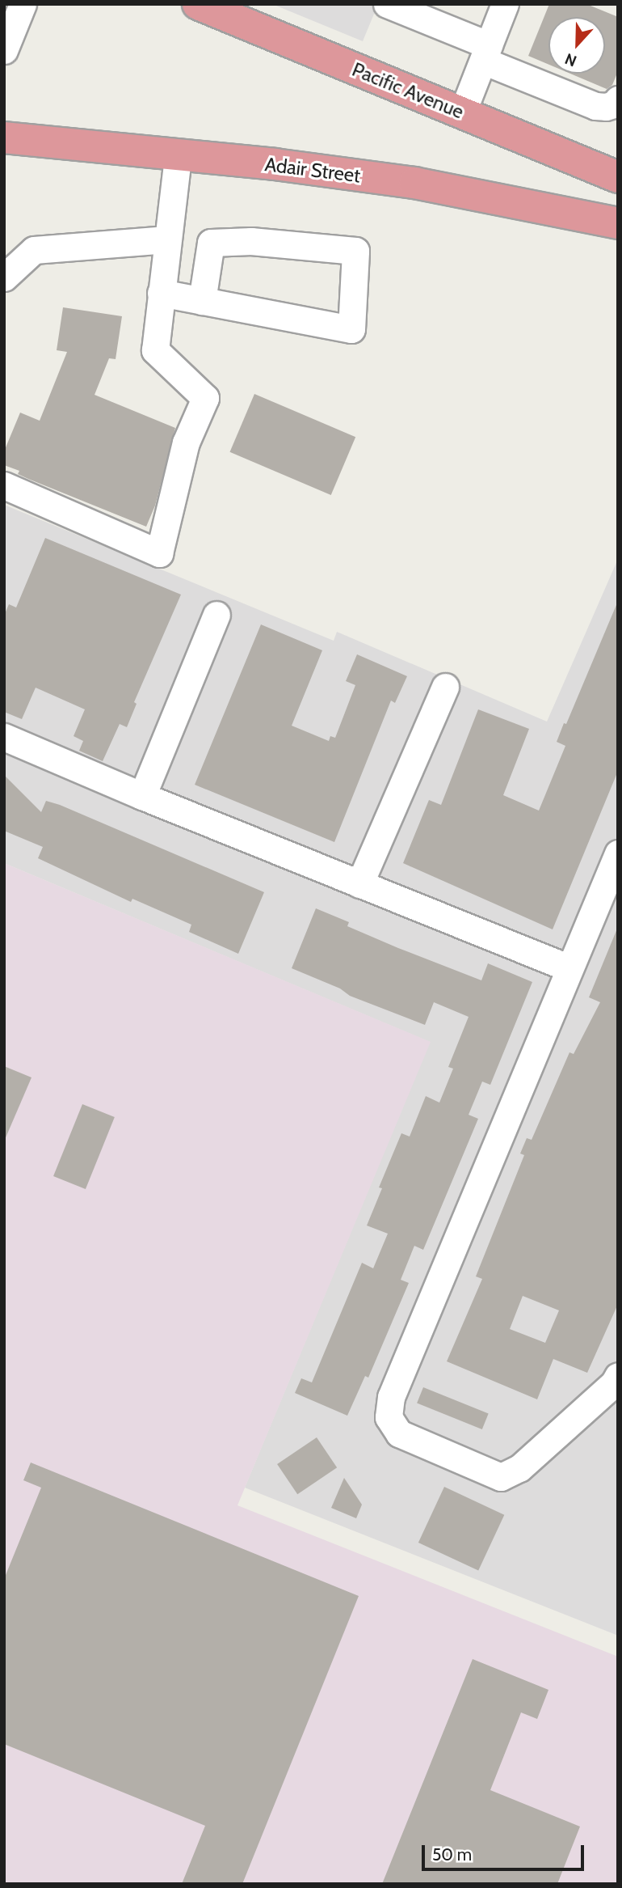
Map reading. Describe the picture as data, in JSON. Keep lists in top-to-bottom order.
{
  "streets": {
    "highway": ["Pacific Avenue", "Adair Street"]
  },
  "scale_bar": "50 m",
  "north": "bottom"
}
